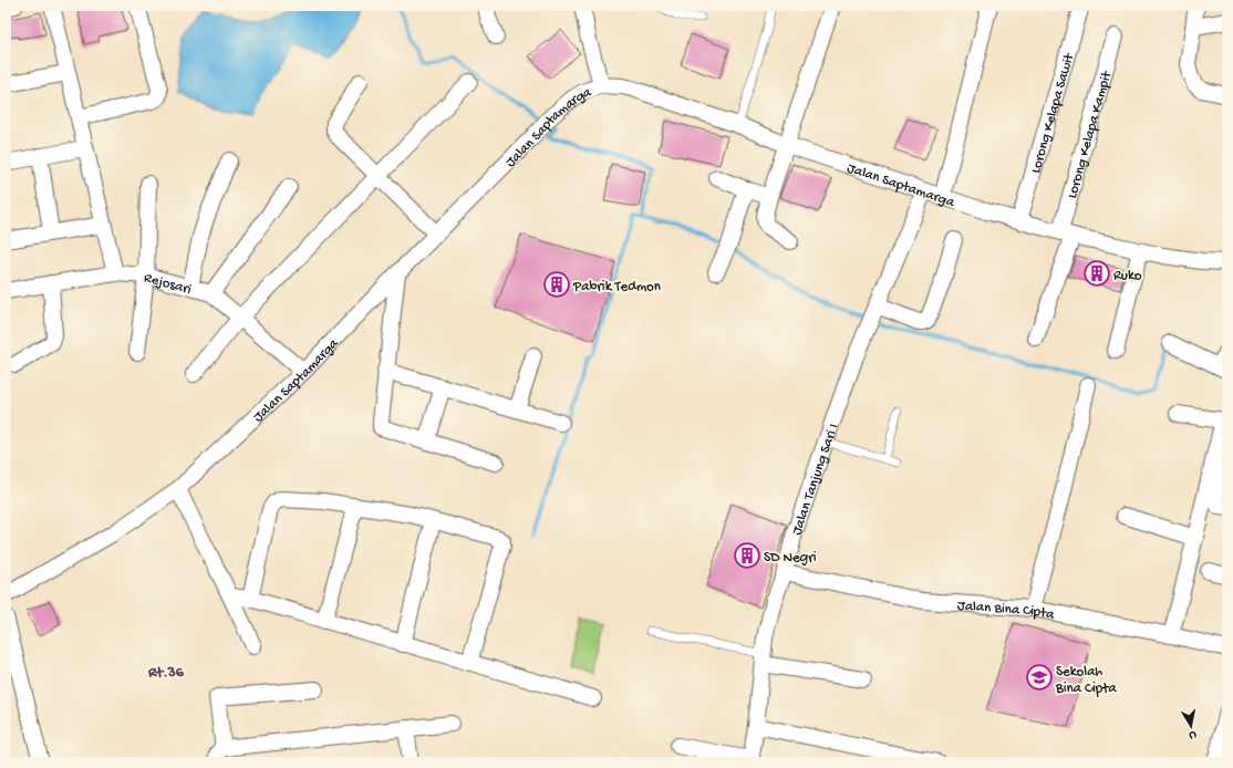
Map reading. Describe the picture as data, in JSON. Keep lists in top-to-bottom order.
{
  "streets": {
    "street": [
      "Lorong Kelapa Sawit",
      "Jalan Saptamarga",
      "Lorong Kelapa Kampit",
      "Rejosari",
      "Jalan Tanjung Sari I",
      "Jalan Bina Cipta"
    ]
  },
  "crossings": [
    ["Lorong Kelapa Sawit", "Jalan Saptamarga"],
    ["Jalan Saptamarga", "Lorong Kelapa Kampit"],
    ["Jalan Saptamarga", "Rejosari"],
    ["Jalan Tanjung Sari I", "Jalan Bina Cipta"]
  ],
  "districts": ["Rt.36"],
  "places": {
    "building": ["Ruko", "Pabrik Tedmon", "SD Negri"],
    "school or university": ["Sekolah Bina Cipta"]
  },
  "north": "bottom"
}
